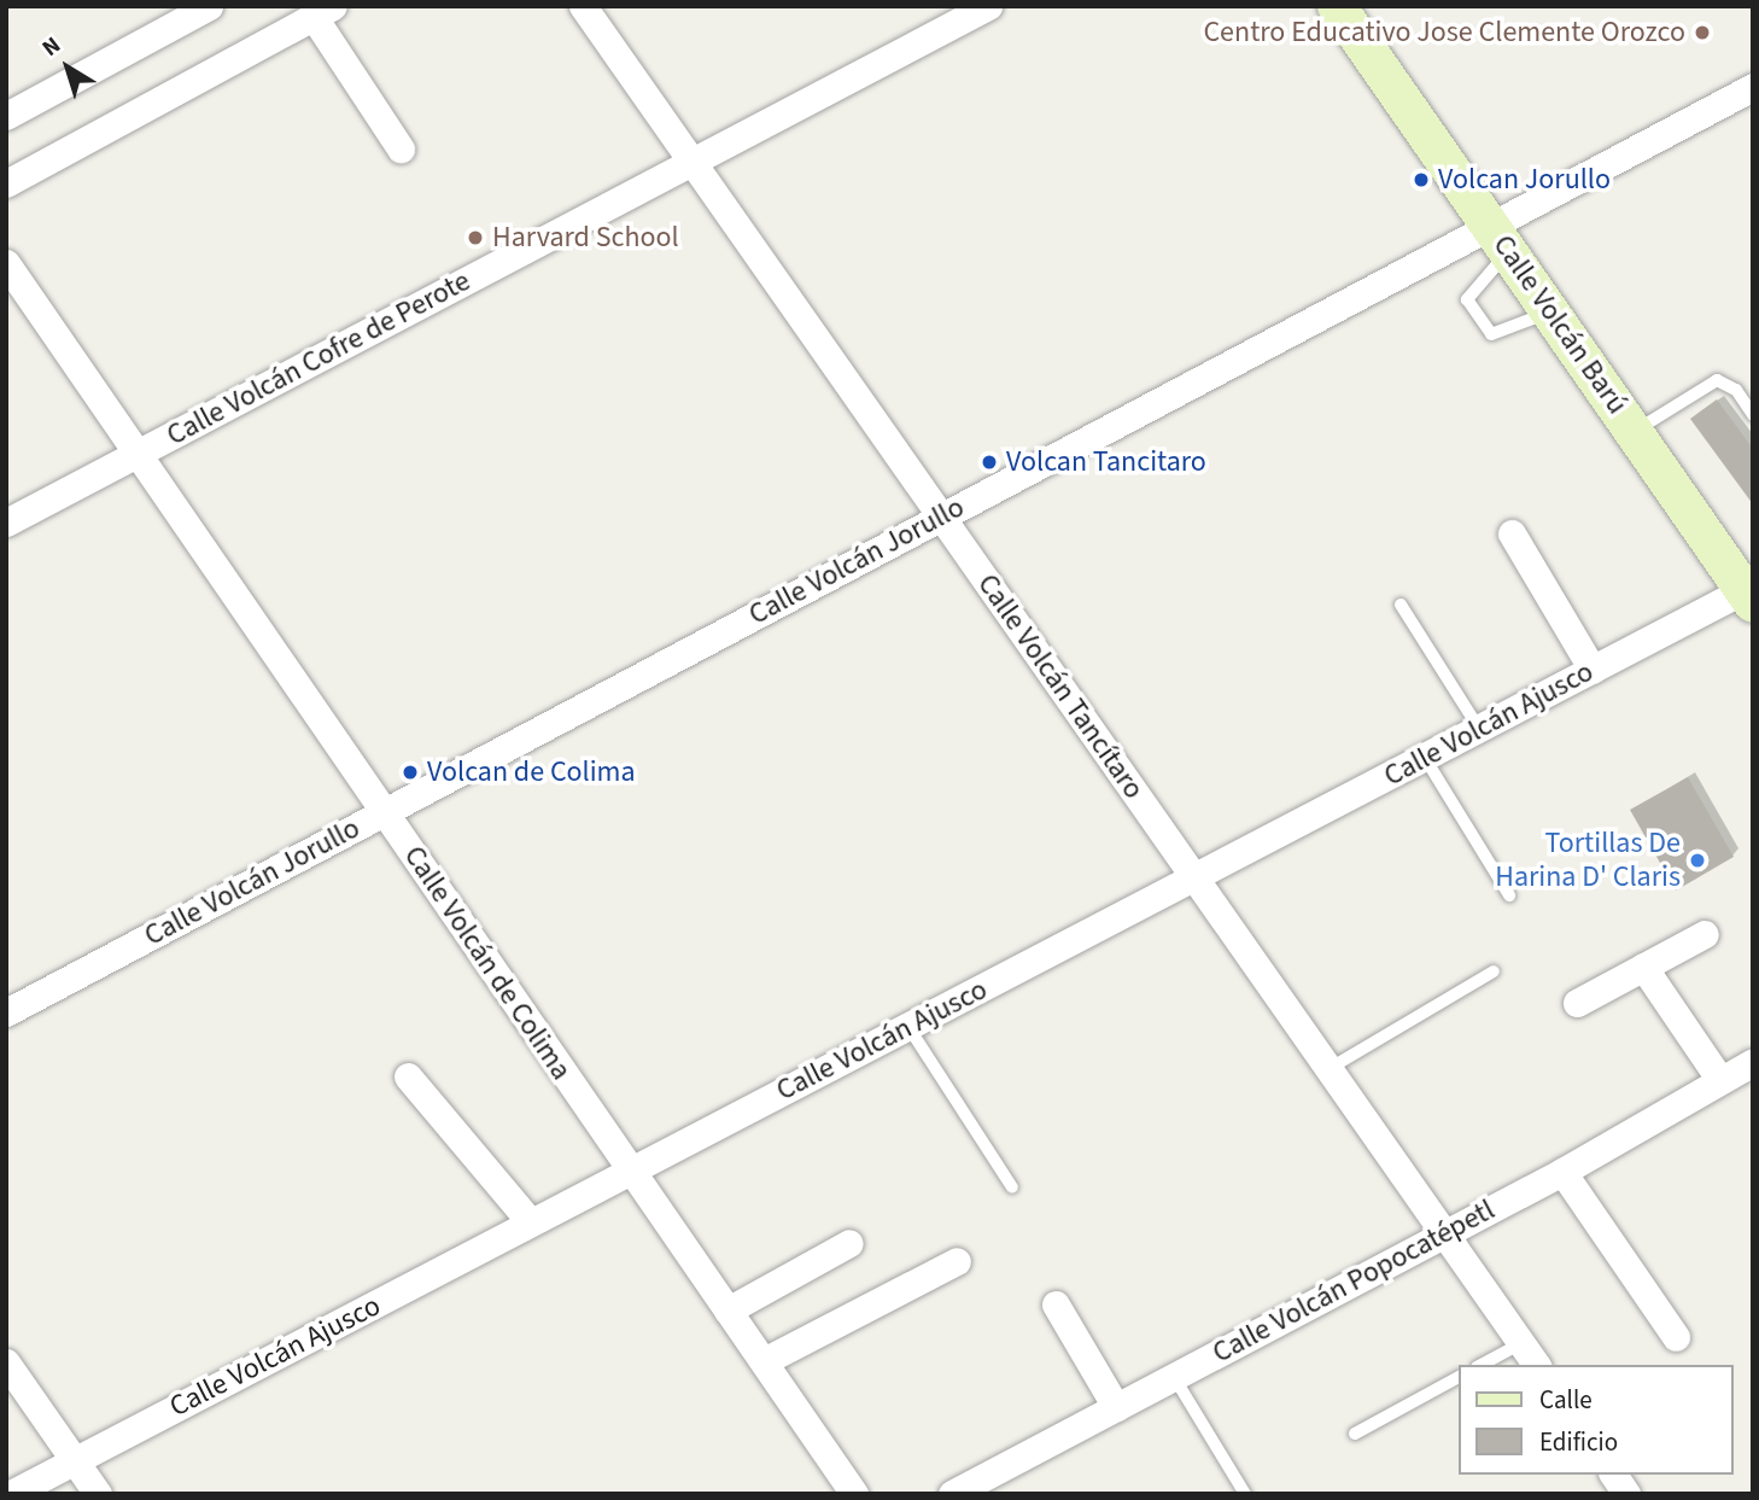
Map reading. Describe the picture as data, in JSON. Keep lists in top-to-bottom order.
{
  "streets": {
    "street": [
      "Calle Volcán Barú",
      "Calle Volcán Cofre de Perote",
      "Calle Volcán Jorullo",
      "Calle Volcán Tancítaro",
      "Calle Volcán Ajusco",
      "Calle Volcán de Colima",
      "Calle Volcán Popocatépetl"
    ]
  },
  "crossings": [
    ["Calle Volcán Barú", "Calle Volcán Jorullo"],
    ["Calle Volcán Barú", "Calle Volcán Ajusco"],
    ["Calle Volcán Cofre de Perote", "Calle Volcán Tancítaro"],
    ["Calle Volcán Cofre de Perote", "Calle Volcán de Colima"],
    ["Calle Volcán Jorullo", "Calle Volcán Tancítaro"],
    ["Calle Volcán Jorullo", "Calle Volcán de Colima"],
    ["Calle Volcán Tancítaro", "Calle Volcán Ajusco"],
    ["Calle Volcán Tancítaro", "Calle Volcán Popocatépetl"],
    ["Calle Volcán Ajusco", "Calle Volcán de Colima"]
  ],
  "places": [
    "Centro Educativo Jose Clemente Orozco",
    "Volcan Jorullo",
    "Harvard School",
    "Volcan Tancitaro",
    "Volcan de Colima",
    "Tortillas De Harina D' Claris"
  ],
  "legend": ["Calle", "Edificio"],
  "north": "top left"
}
